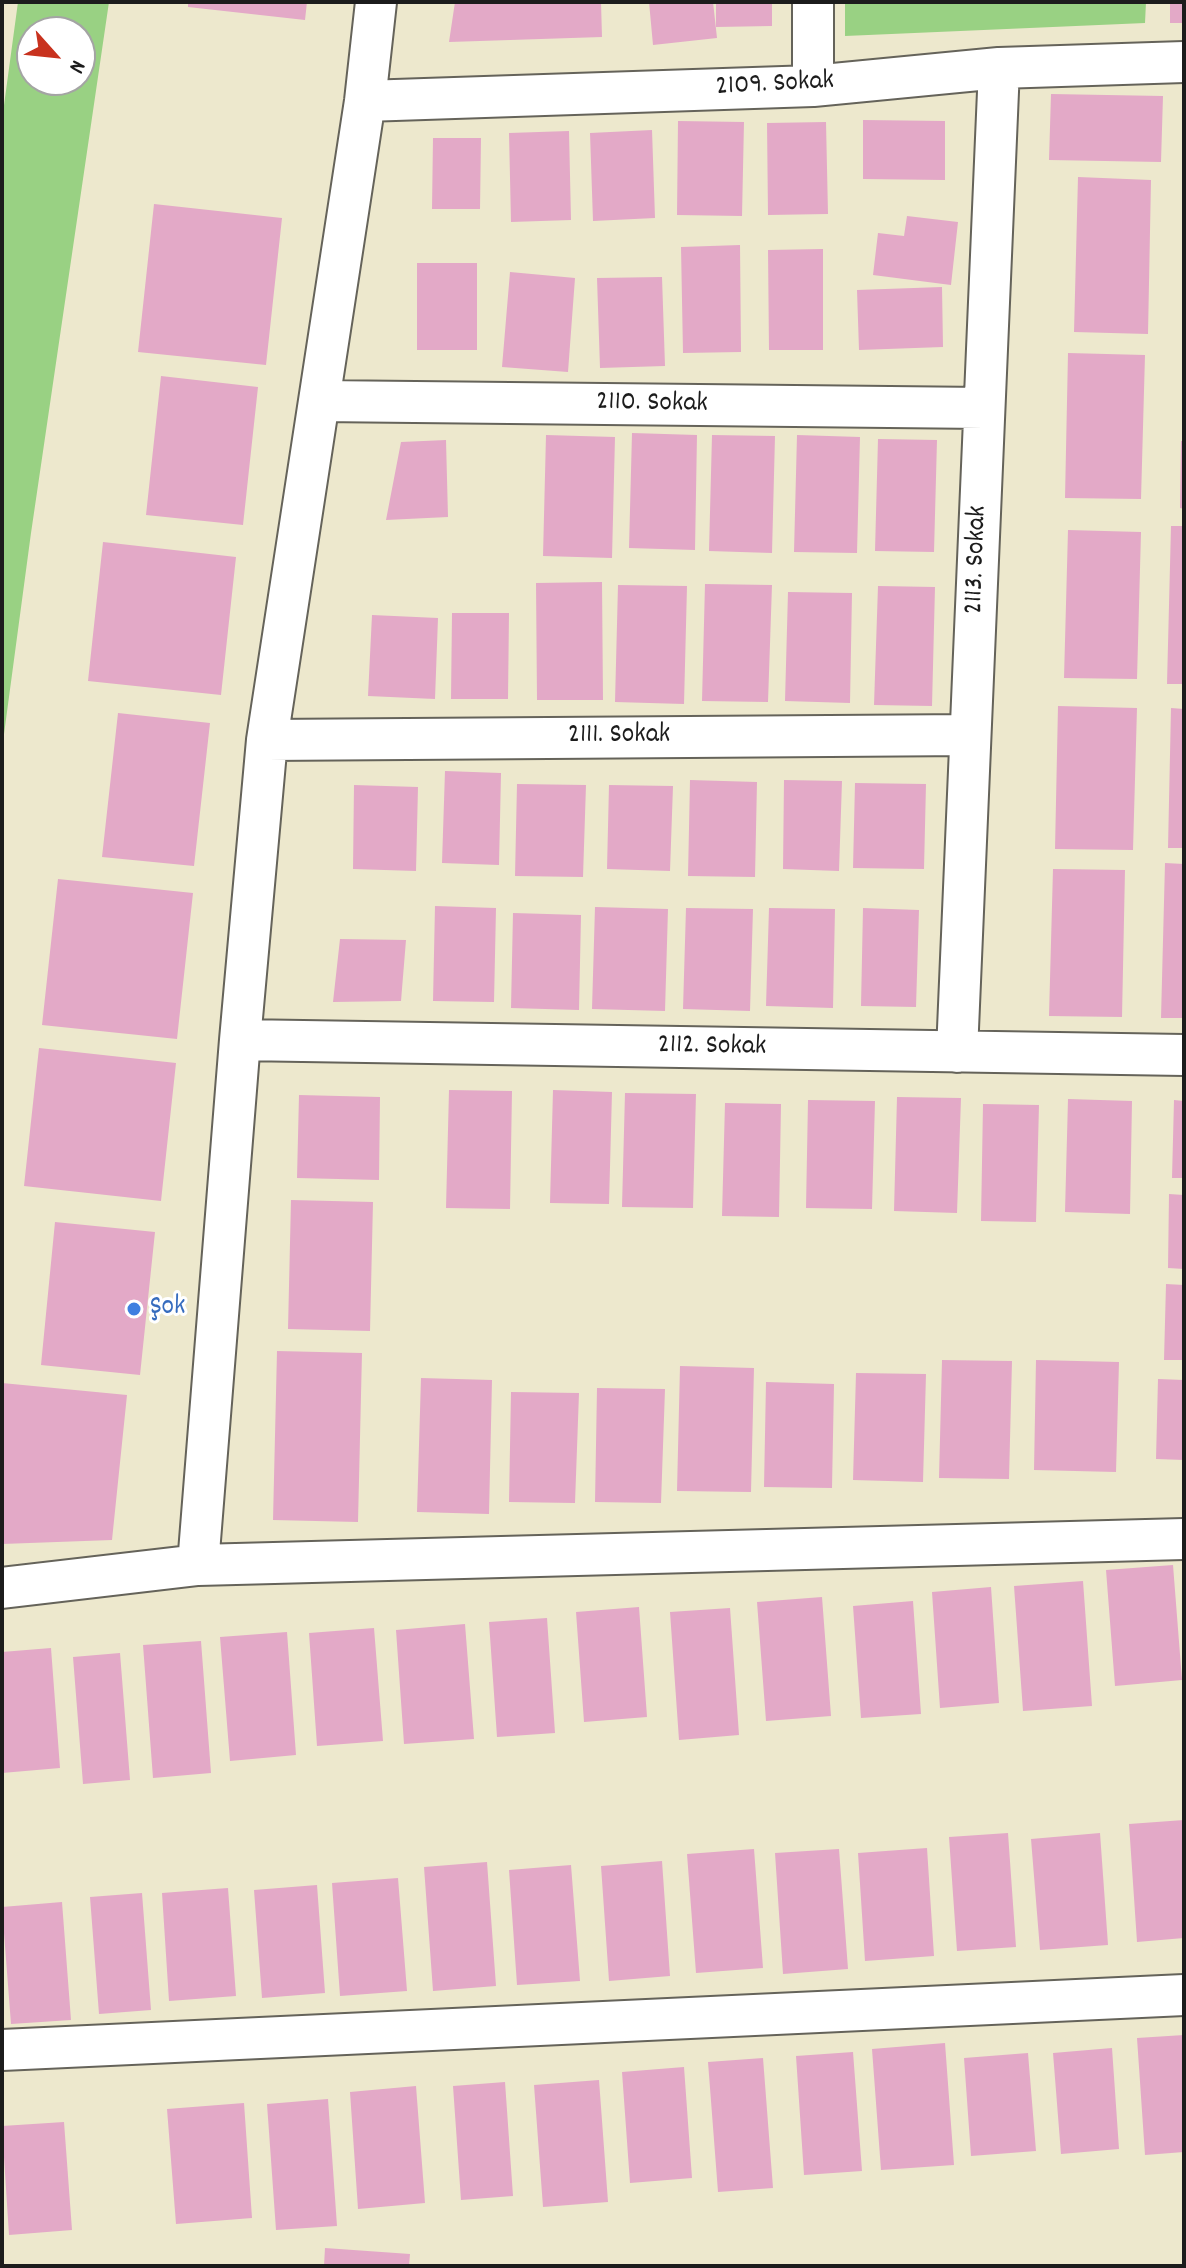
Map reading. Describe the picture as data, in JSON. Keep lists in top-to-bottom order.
{
  "streets": {
    "street": [
      "2109. Sokak",
      "2110. Sokak",
      "2113. Sokak",
      "2111. Sokak",
      "2112. Sokak"
    ]
  },
  "crossings": [
    ["2109. Sokak", "2113. Sokak"],
    ["2110. Sokak", "2113. Sokak"],
    ["2113. Sokak", "2111. Sokak"],
    ["2113. Sokak", "2112. Sokak"]
  ],
  "places": ["Şok"],
  "north": "bottom right"
}
